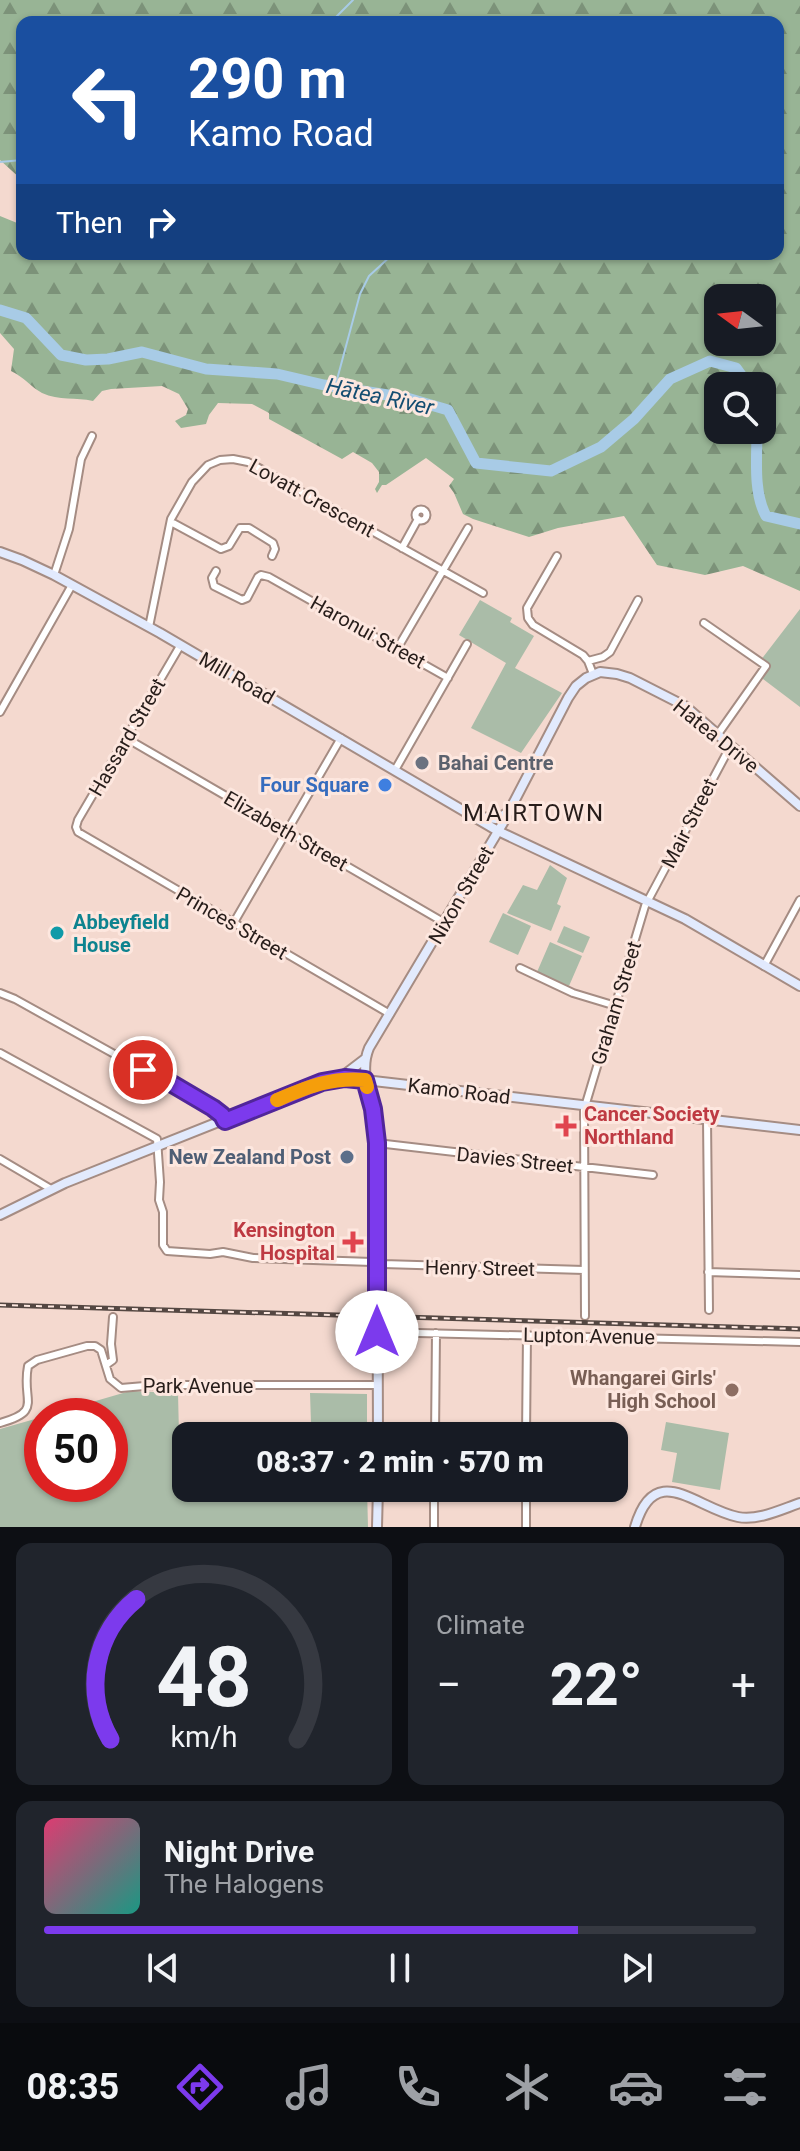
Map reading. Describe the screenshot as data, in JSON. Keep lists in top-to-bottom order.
{
  "streets": {
    "main road": [
      "Mill Road",
      "Hatea Drive",
      "Nixon Street",
      "Kamo Road"
    ],
    "street": [
      "Lovatt Crescent",
      "Haronui Street",
      "Hassard Street",
      "Mair Street",
      "Elizabeth Street",
      "Princes Street",
      "Graham Street",
      "Davies Street",
      "Henry Street",
      "Lupton Avenue",
      "Park Avenue"
    ]
  },
  "crossings": [
    ["Lovatt Crescent", "Mill Road"],
    ["Mill Road", "Hassard Street"],
    ["Mill Road", "Mair Street"],
    ["Mill Road", "Nixon Street"],
    ["Mill Road", "Graham Street"],
    ["Hatea Drive", "Mair Street"],
    ["Hatea Drive", "Nixon Street"],
    ["Hassard Street", "Elizabeth Street"],
    ["Hassard Street", "Princes Street"],
    ["Mair Street", "Graham Street"],
    ["Elizabeth Street", "Nixon Street"],
    ["Nixon Street", "Princes Street"],
    ["Nixon Street", "Kamo Road"],
    ["Nixon Street", "Davies Street"],
    ["Nixon Street", "Henry Street"],
    ["Nixon Street", "Lupton Avenue"],
    ["Nixon Street", "Park Avenue"],
    ["Graham Street", "Kamo Road"],
    ["Graham Street", "Davies Street"],
    ["Graham Street", "Henry Street"],
    ["Kamo Road", "Henry Street"]
  ],
  "districts": ["MAIRTOWN"],
  "water": ["Hātea River"],
  "places": {
    "other": [
      "Bahai Centre",
      "Four Square",
      "Abbeyfield House",
      "New Zealand Post",
      "Whangarei Girls' High School"
    ],
    "health": ["Cancer Society Northland", "Kensington Hospital"]
  },
  "north": "left",
  "page": {
    "turn": ["290 m", "Kamo Road"],
    "then": "Then",
    "limit": "50",
    "trip": "08:37 · 2 min · 570 m",
    "tile": "Climate",
    "heat": ["−", "22°", "+"],
    "song": ["Night Drive", "The Halogens"],
    "tabs": "08:35",
    "gauge": ["48", "km/h"]
  }
}
